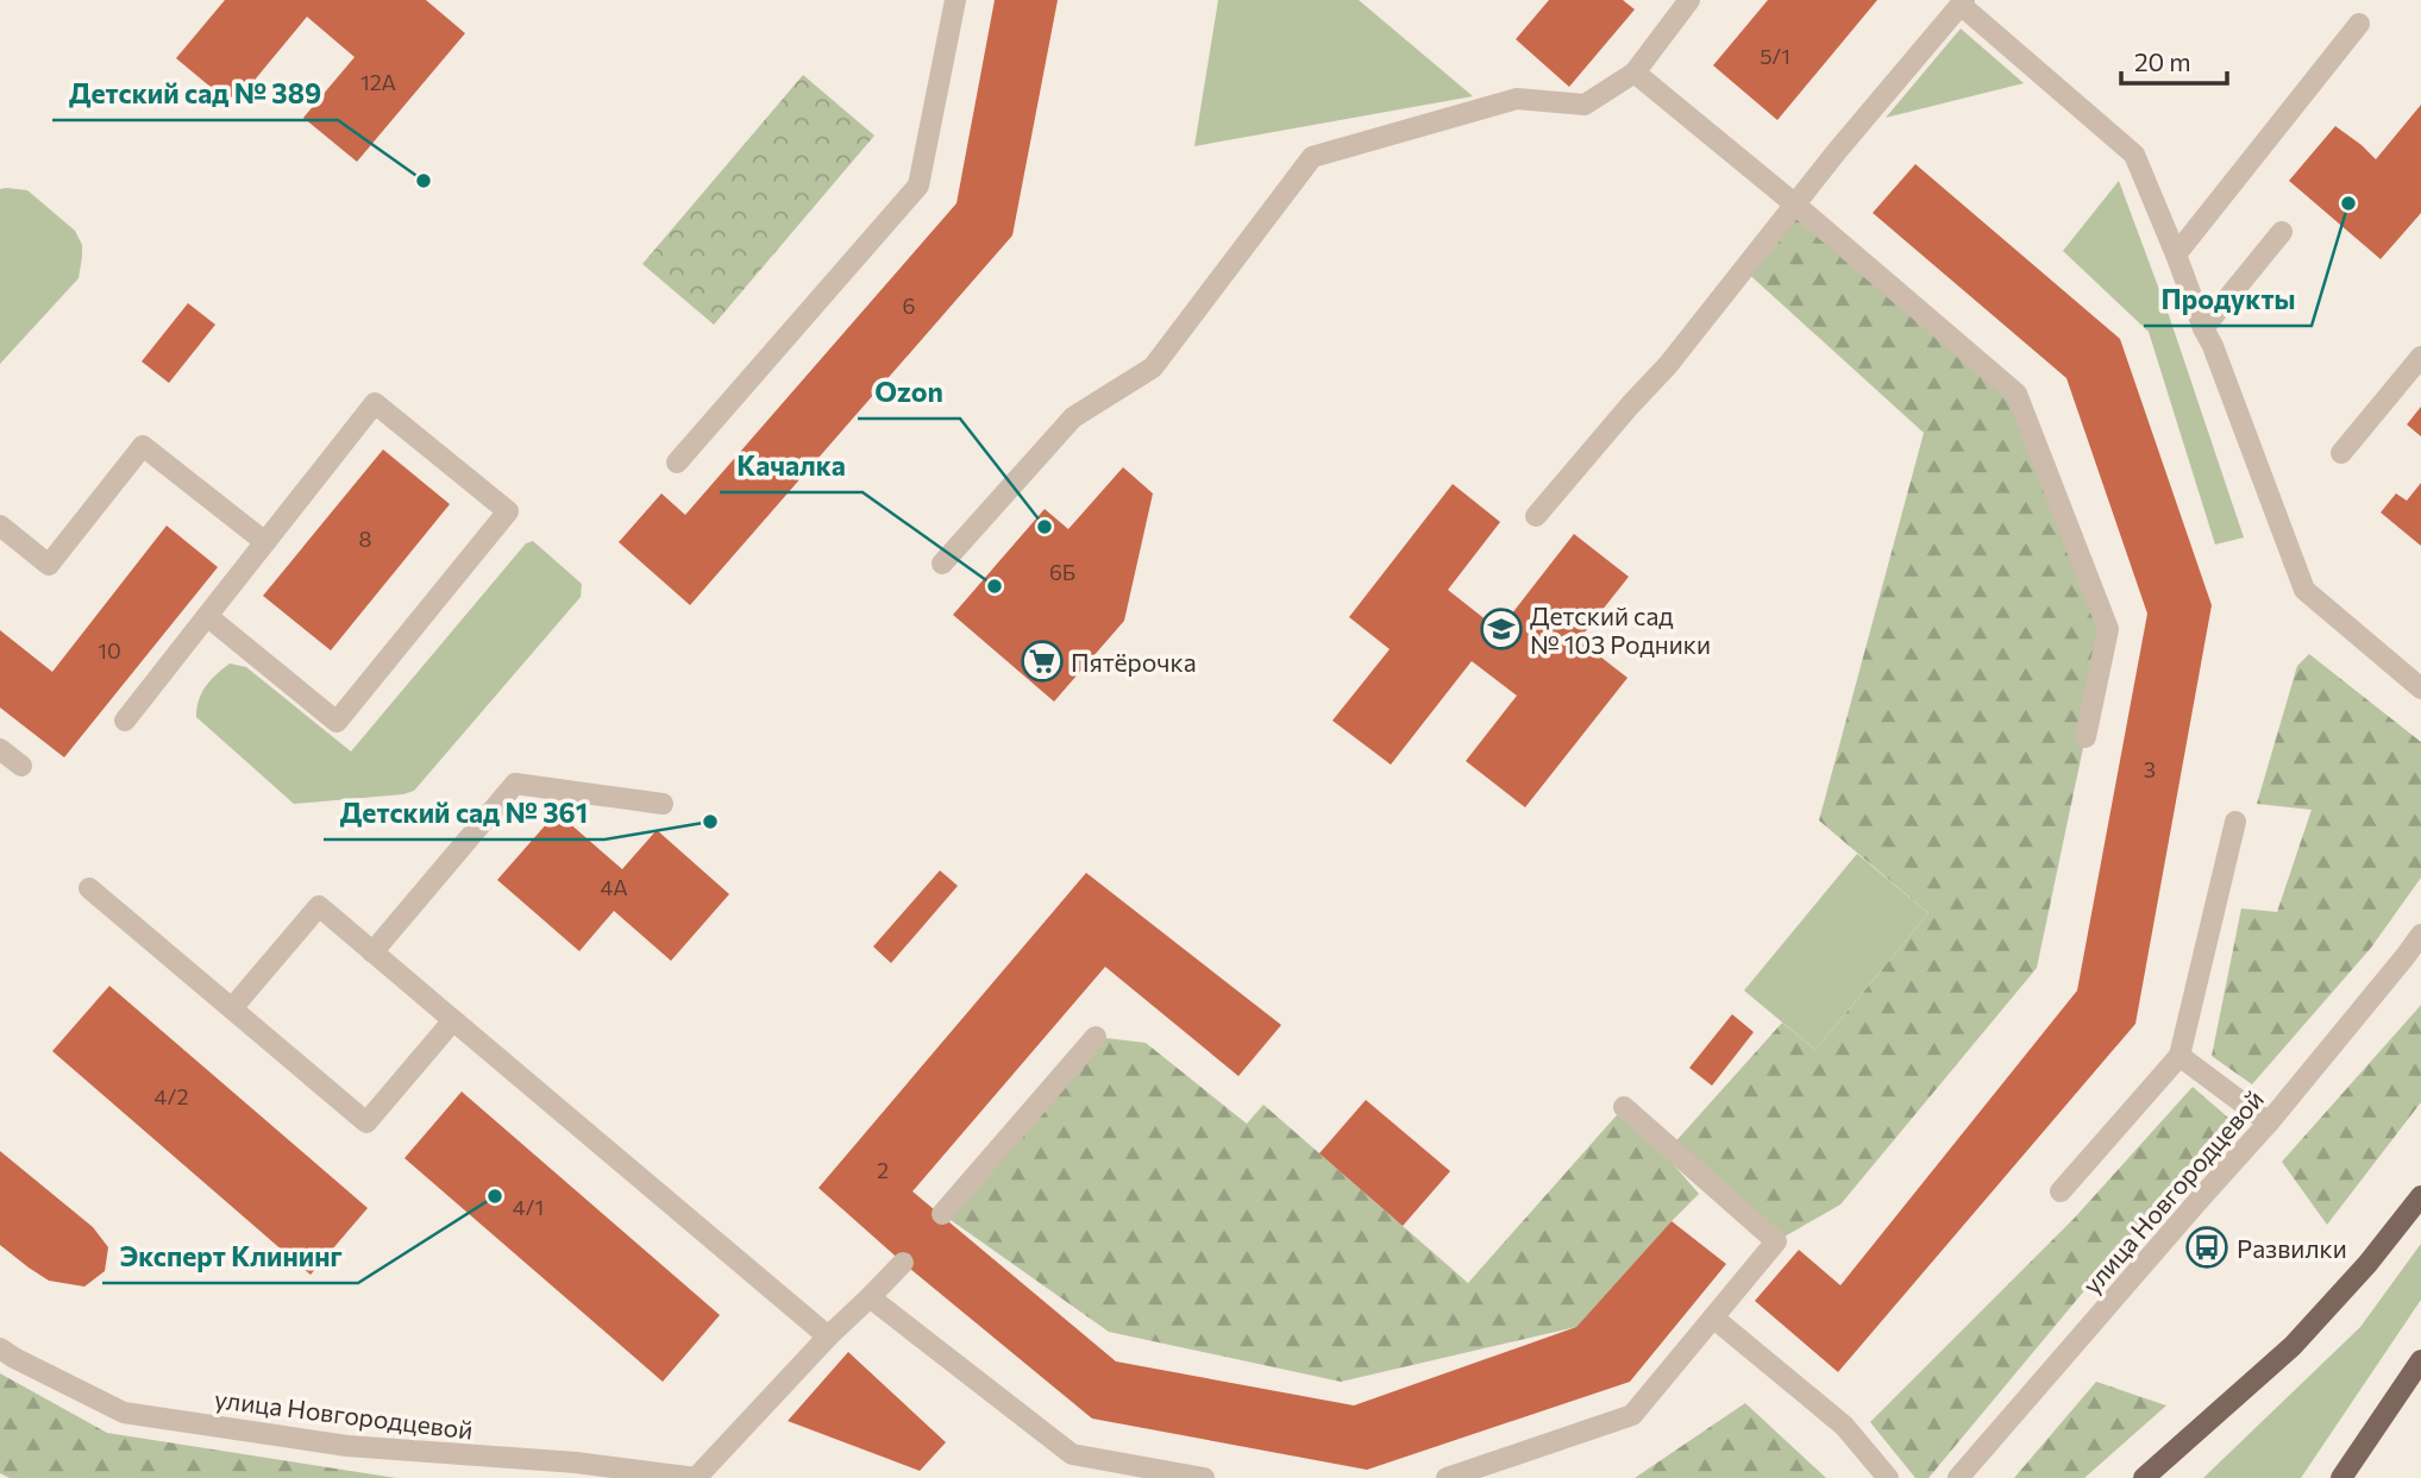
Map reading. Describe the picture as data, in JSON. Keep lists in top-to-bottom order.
{
  "streets": {
    "street": ["улица Новгородцевой"]
  },
  "places": {
    "other": [
      "Детский сад № 389",
      "Продукты",
      "Ozon",
      "Качалка",
      "Детский сад № 361",
      "Эксперт Клининг"
    ],
    "school or university": ["Детский сад № 103 Родники"],
    "supermarket": ["Пятёрочка"],
    "bus stop": ["Развилки"]
  },
  "house_numbers": [
    "5/1",
    "12А",
    "6",
    "8",
    "6Б",
    "10",
    "3",
    "4А",
    "4/2",
    "2",
    "4/1"
  ],
  "scale_bar": "20 m"
}
